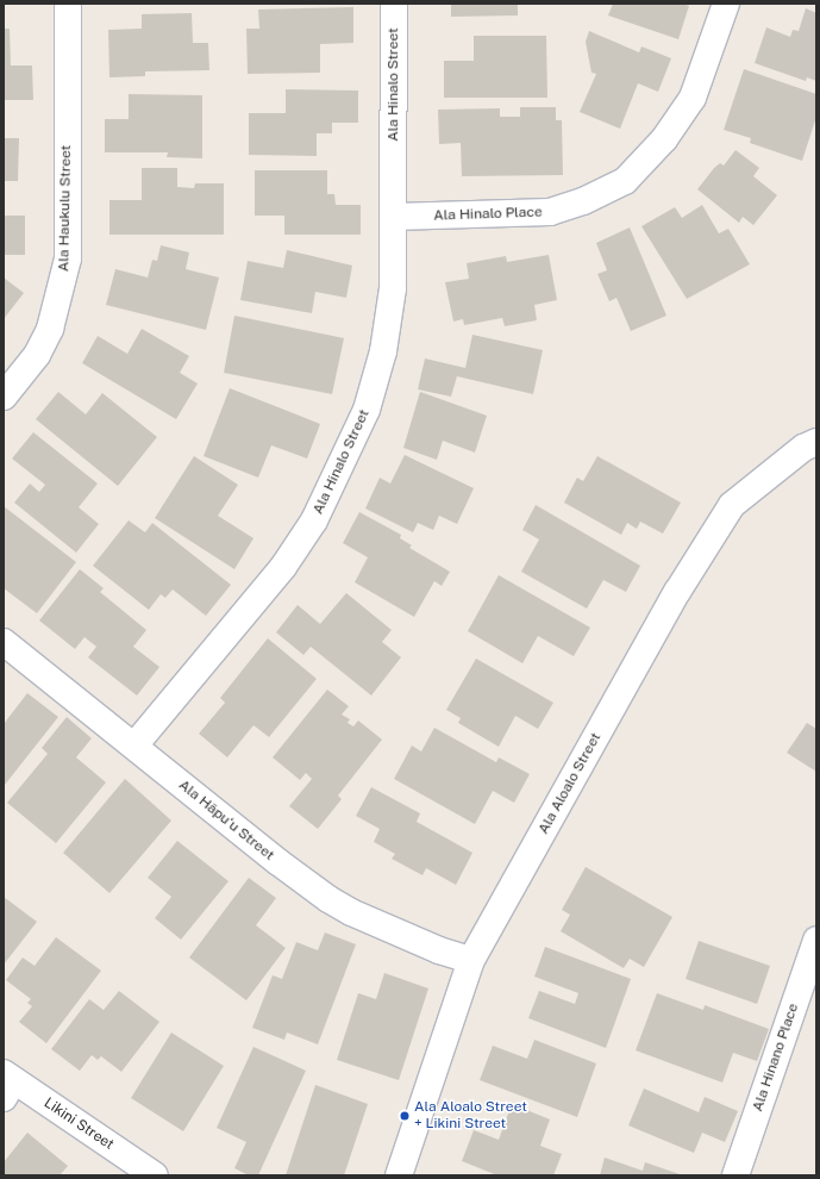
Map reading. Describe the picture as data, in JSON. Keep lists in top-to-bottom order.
{
  "streets": {
    "street": [
      "Ala Hinalo Street",
      "Ala Haukulu Street",
      "Ala Hinalo Place",
      "Ala Aloalo Street",
      "Ala Hāpuʻu Street",
      "Ala Hinano Place",
      "Likini Street"
    ]
  },
  "crossings": [
    ["Ala Hinalo Street", "Ala Hinalo Place"],
    ["Ala Hinalo Street", "Ala Hāpuʻu Street"],
    ["Ala Aloalo Street", "Ala Hāpuʻu Street"]
  ],
  "places": ["Ala Aloalo Street + Likini Street"]
}
